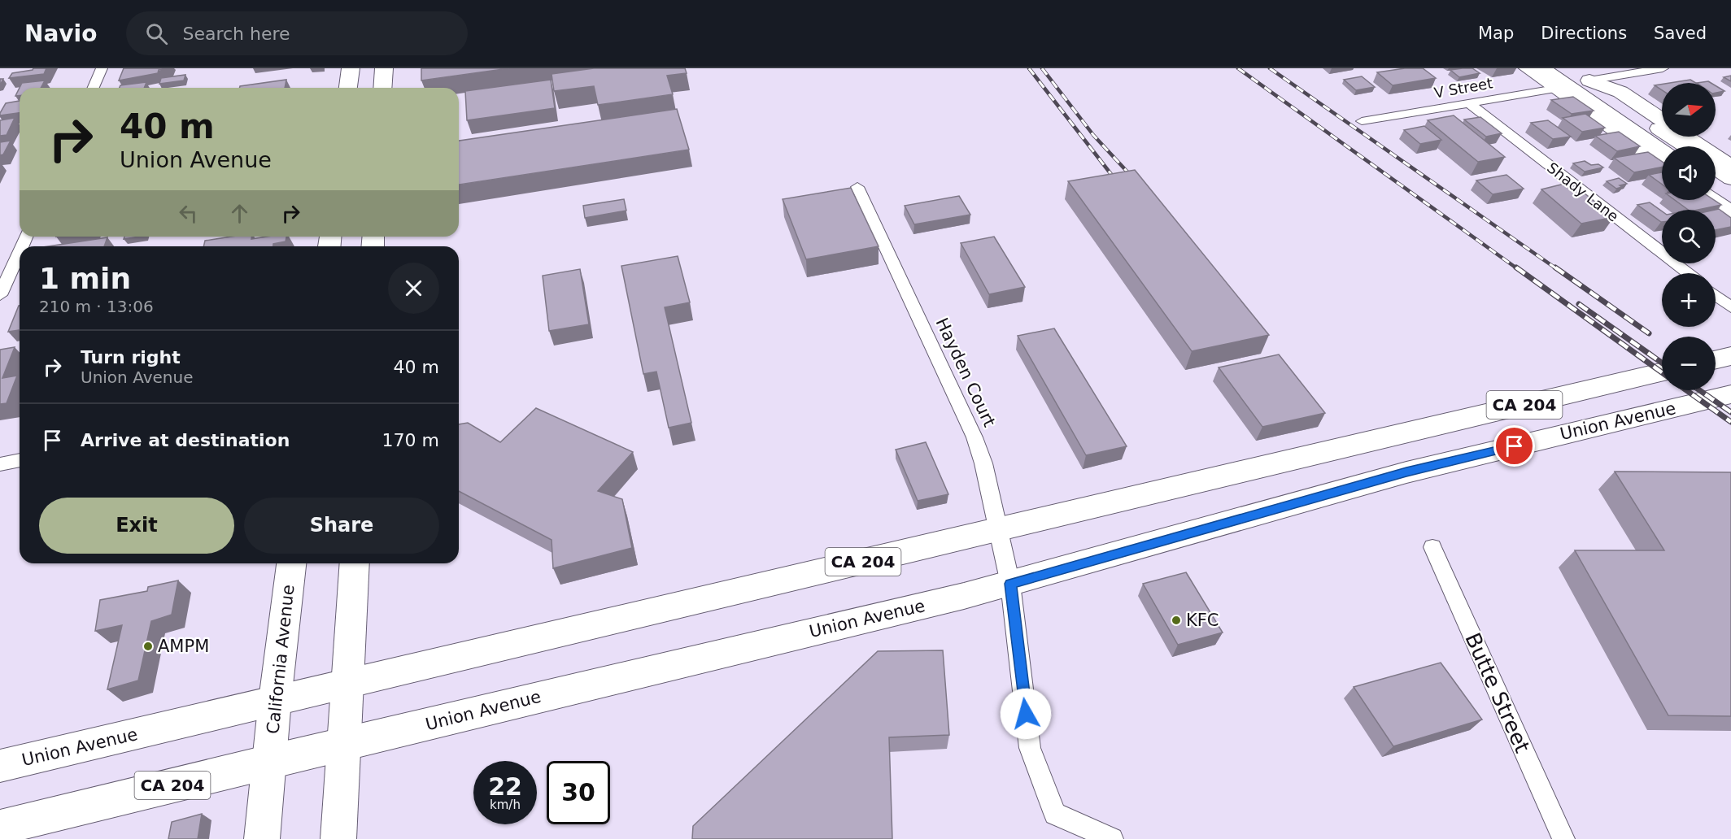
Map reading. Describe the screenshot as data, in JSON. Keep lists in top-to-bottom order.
{
  "streets": {
    "main road": ["CA 204", "Union Avenue", "California Avenue"],
    "street": [
      "V Street",
      "Shady Lane",
      "Hayden Court",
      "Butte Street"
    ]
  },
  "crossings": [
    ["V Street", "Shady Lane"],
    ["Hayden Court", "Union Avenue"],
    ["Union Avenue", "California Avenue"]
  ],
  "places": ["KFC", "AMPM"],
  "north": "right",
  "page": {
    "header": "Navio",
    "search": "Search here",
    "nav": ["Map", "Directions", "Saved"],
    "map_buttons": ["+", "−"],
    "turn": ["40 m", "Union Avenue"],
    "heading": ["1 min", "210 m · 13:06"],
    "list": [
      {
        "name": "Turn right",
        "note": "Union Avenue",
        "value": "40 m"
      },
      {
        "name": "Arrive at destination",
        "value": "170 m"
      }
    ],
    "buttons": ["Exit", "Share"],
    "speed": "22 km/h",
    "limit": "30"
  }
}
